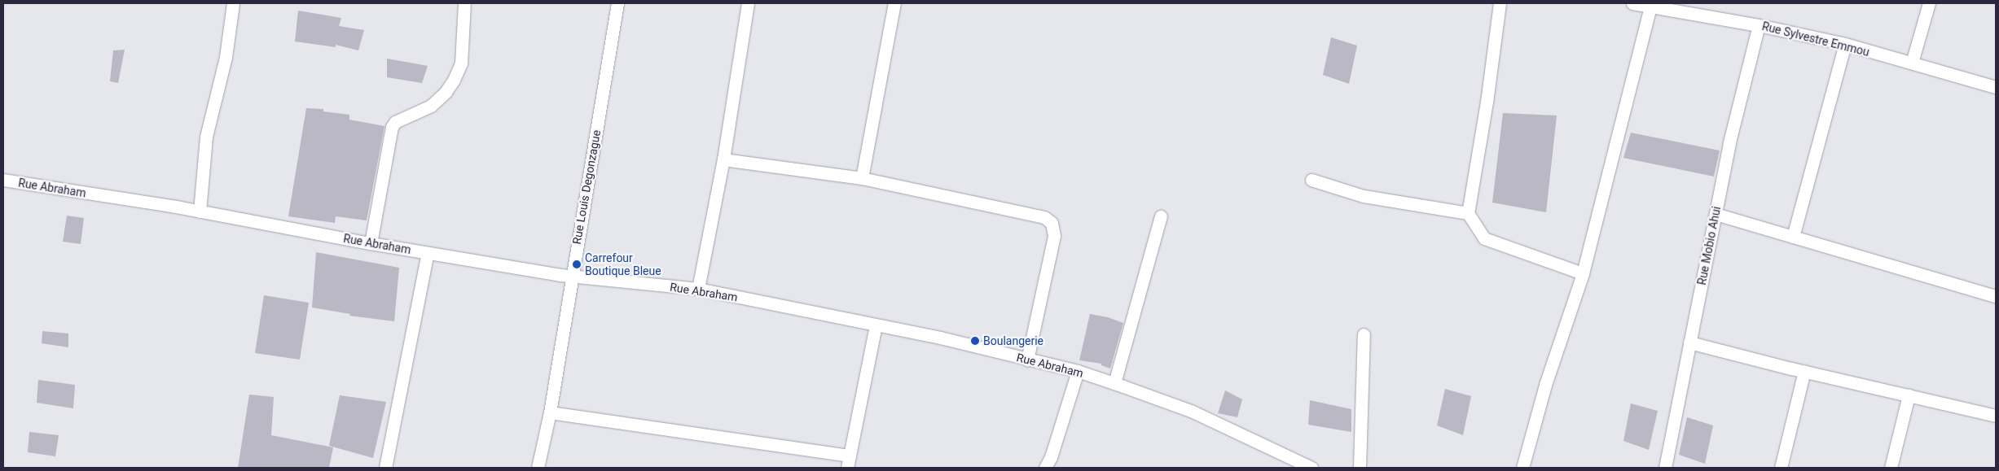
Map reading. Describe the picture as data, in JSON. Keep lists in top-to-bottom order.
{
  "streets": {
    "street": [
      "Rue Sylvestre Emmou",
      "Rue Louis Degonzague",
      "Rue Abraham",
      "Rue Mobio Ahui"
    ]
  },
  "crossings": [
    ["Rue Sylvestre Emmou", "Rue Mobio Ahui"],
    ["Rue Louis Degonzague", "Rue Abraham"]
  ],
  "places": ["Carrefour Boutique Bleue", "Boulangerie"]
}
